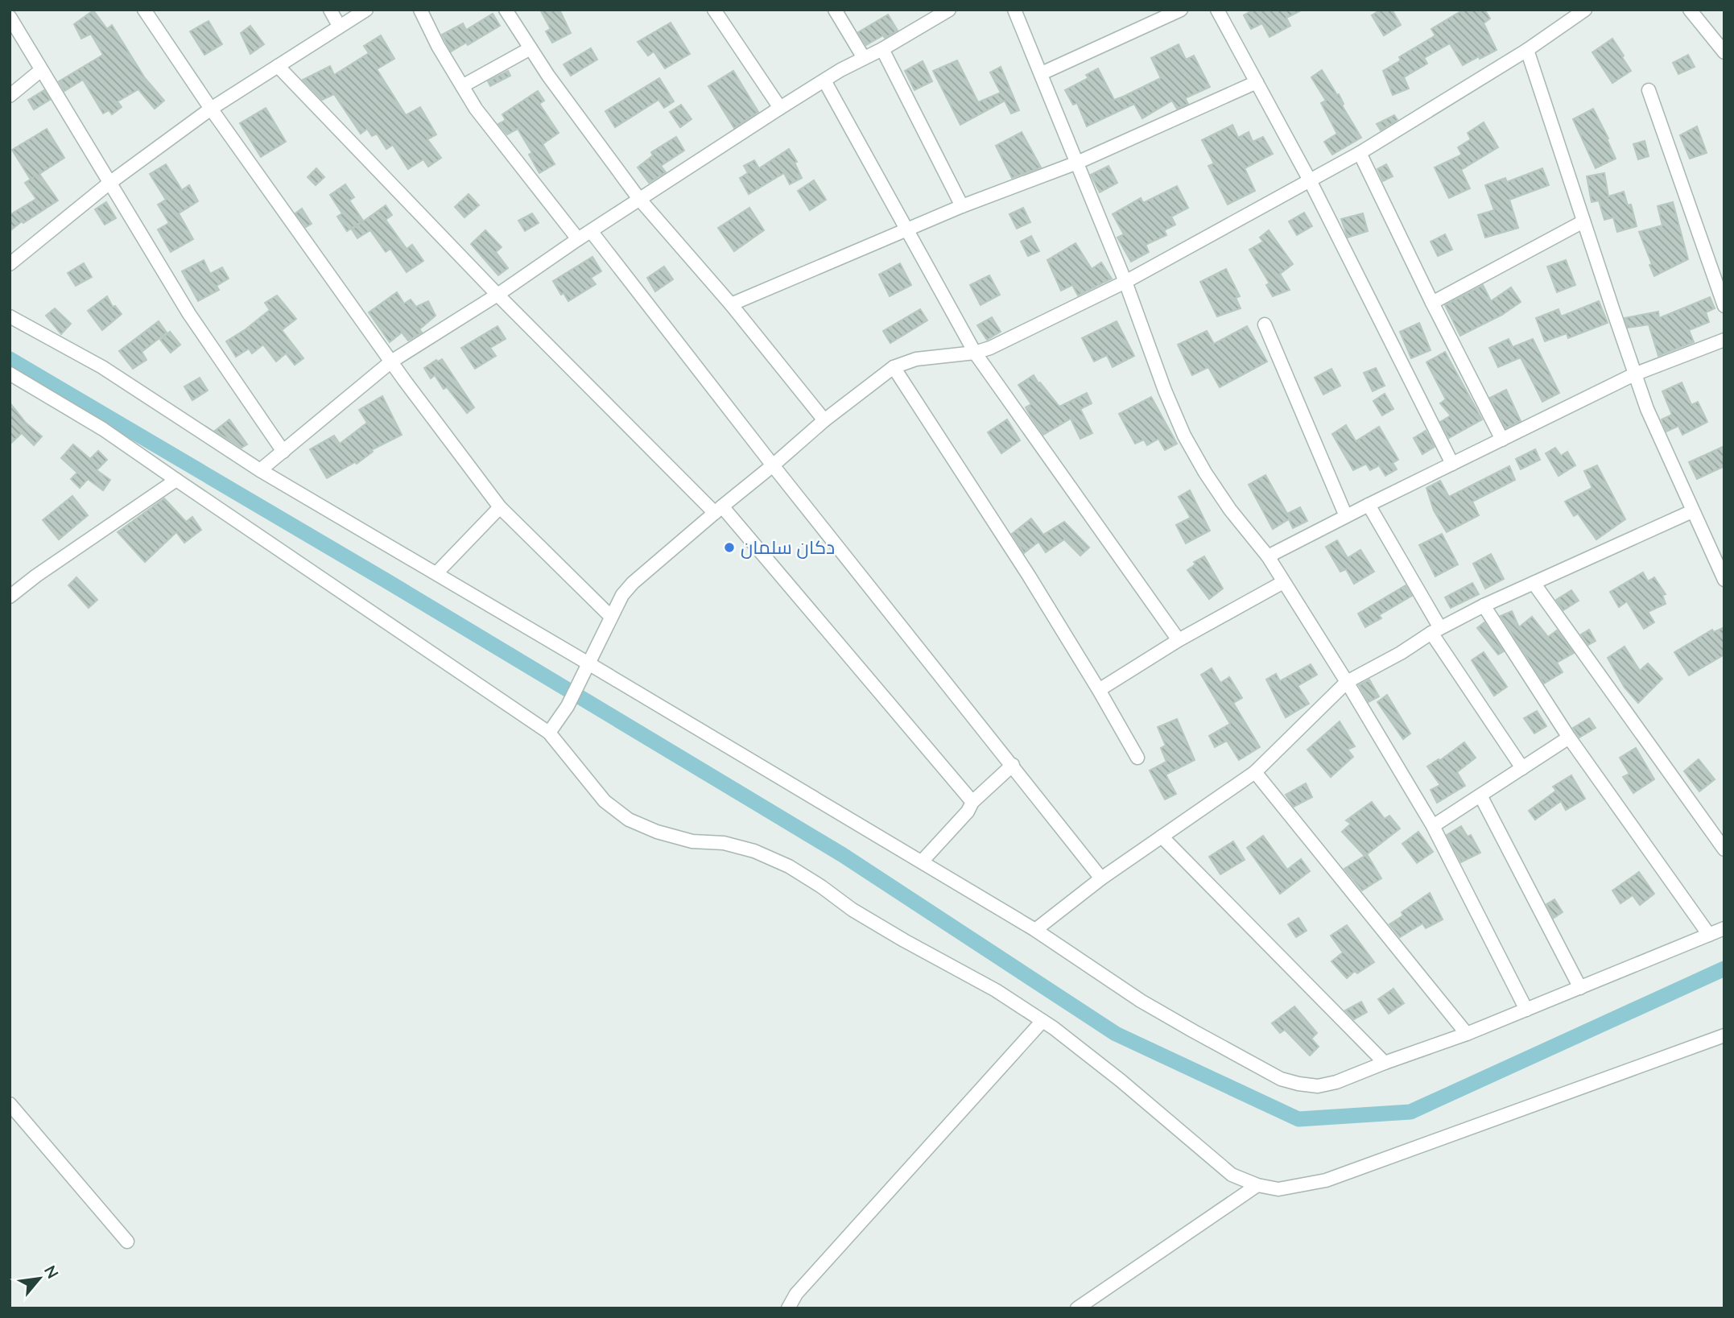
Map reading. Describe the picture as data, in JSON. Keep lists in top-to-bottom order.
{
  "places": ["دكان سلمان"],
  "north": "top right"
}
